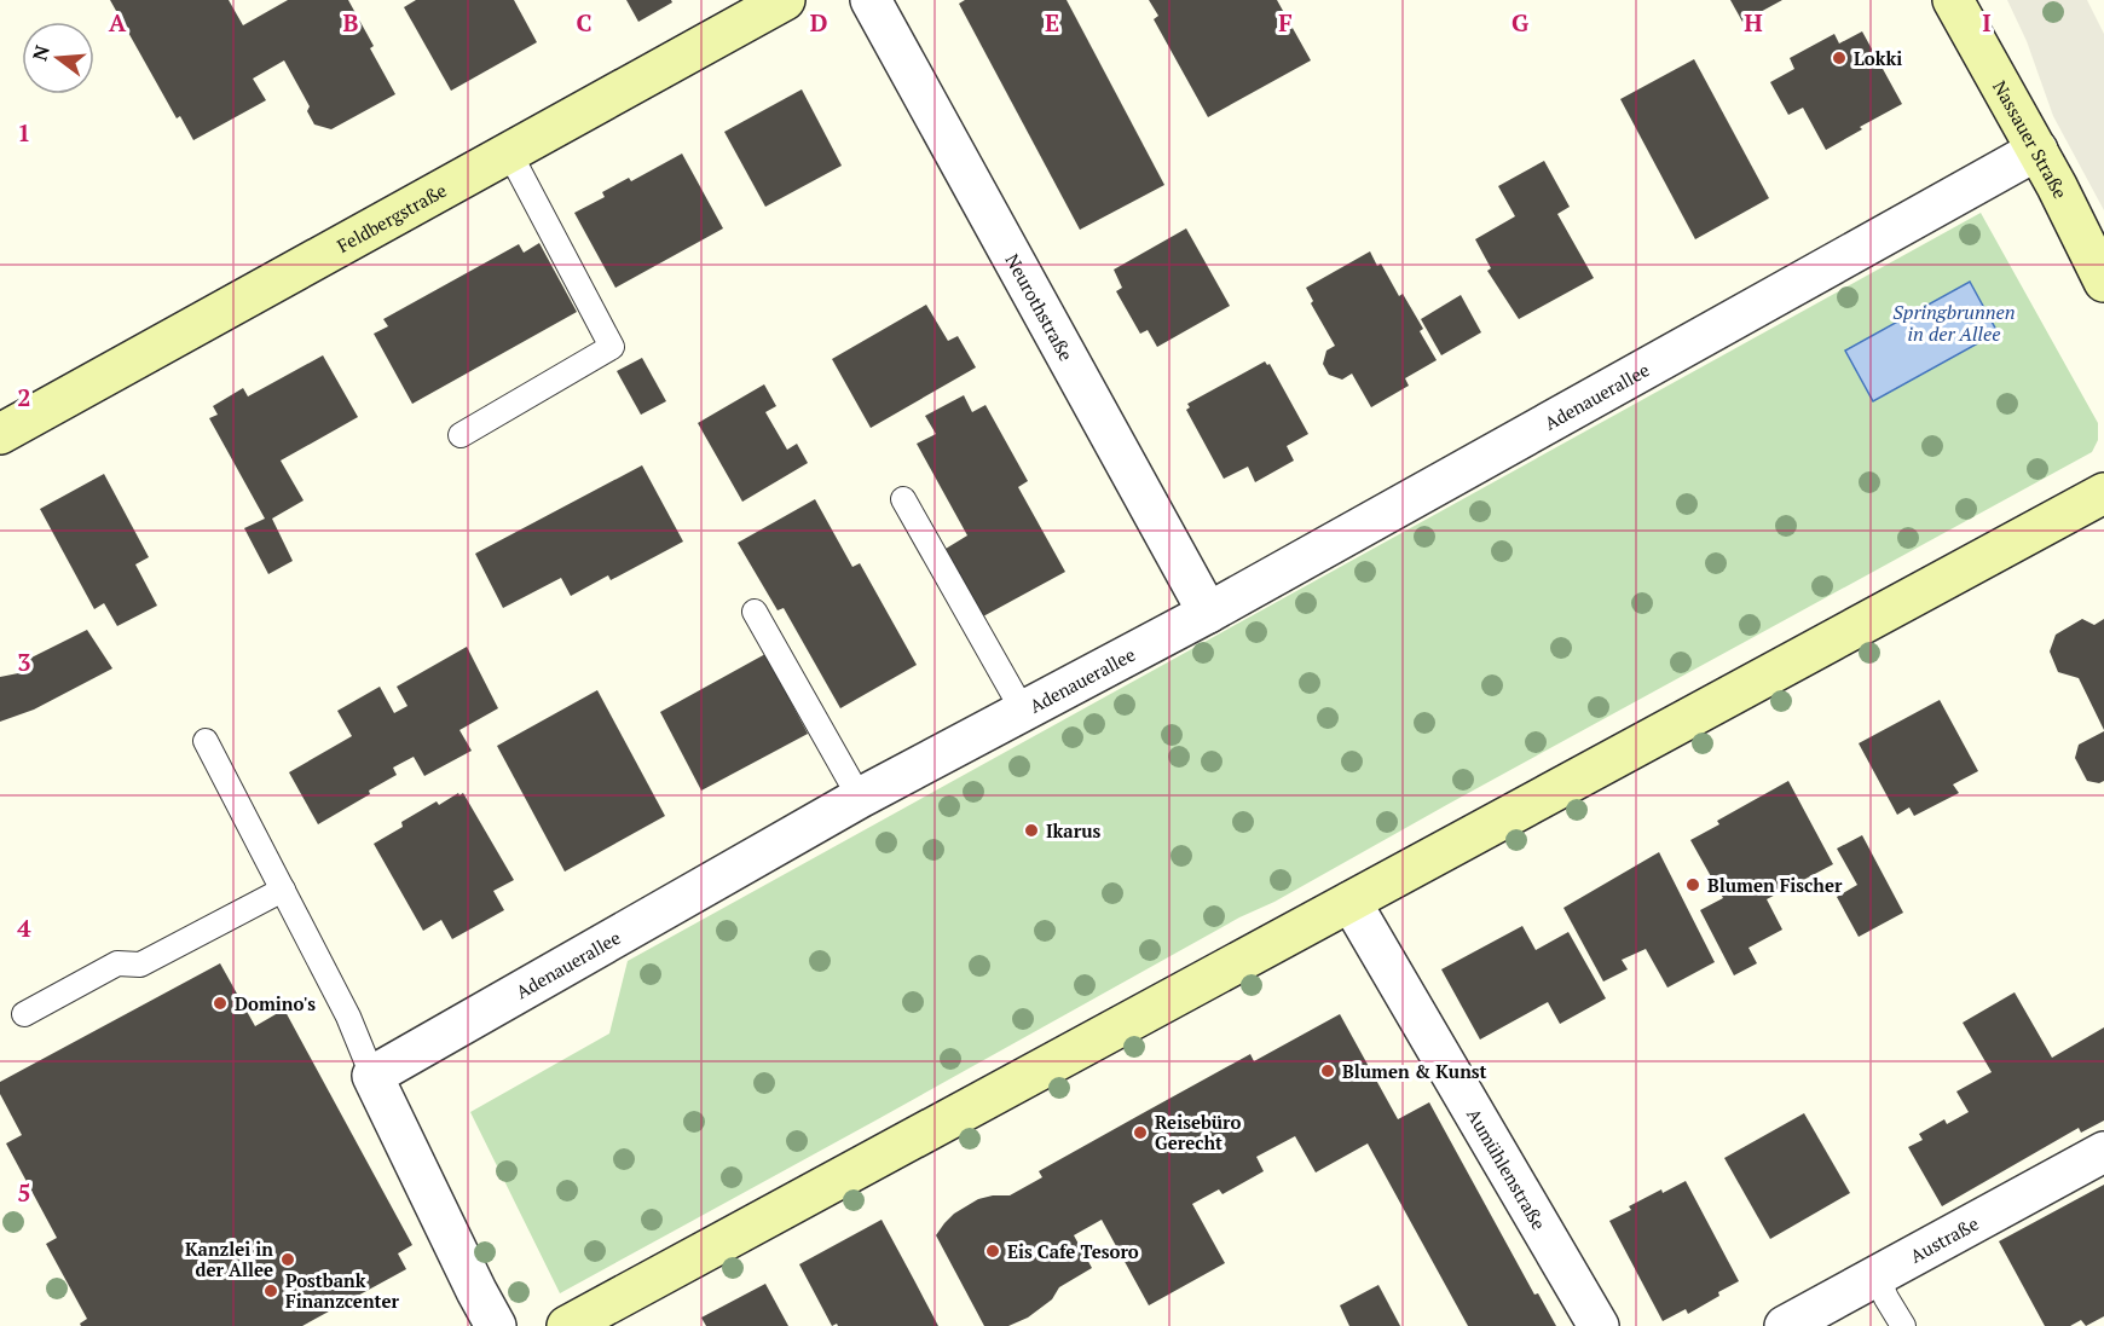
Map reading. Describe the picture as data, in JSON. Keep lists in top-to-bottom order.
{
  "streets": {
    "main road": ["Nassauer Straße", "Feldbergstraße"],
    "street": [
      "Neurothstraße",
      "Adenauerallee",
      "Aumühlenstraße",
      "Austraße"
    ]
  },
  "crossings": [
    ["Nassauer Straße", "Adenauerallee"],
    ["Neurothstraße", "Adenauerallee"]
  ],
  "water": ["Springbrunnen in der Allee"],
  "places": [
    "Lokki",
    "Ikarus",
    "Blumen Fischer",
    "Domino's",
    "Blumen & Kunst",
    "Reisebüro Gerecht",
    "Eis Cafe Tesoro",
    "Kanzlei in der Allee",
    "Postbank Finanzcenter"
  ],
  "north": "left",
  "grid": {
    "columns": [
      "A",
      "B",
      "C",
      "D",
      "E",
      "F",
      "G",
      "H",
      "I"
    ],
    "rows": [
      "1",
      "2",
      "3",
      "4",
      "5"
    ]
  }
}
